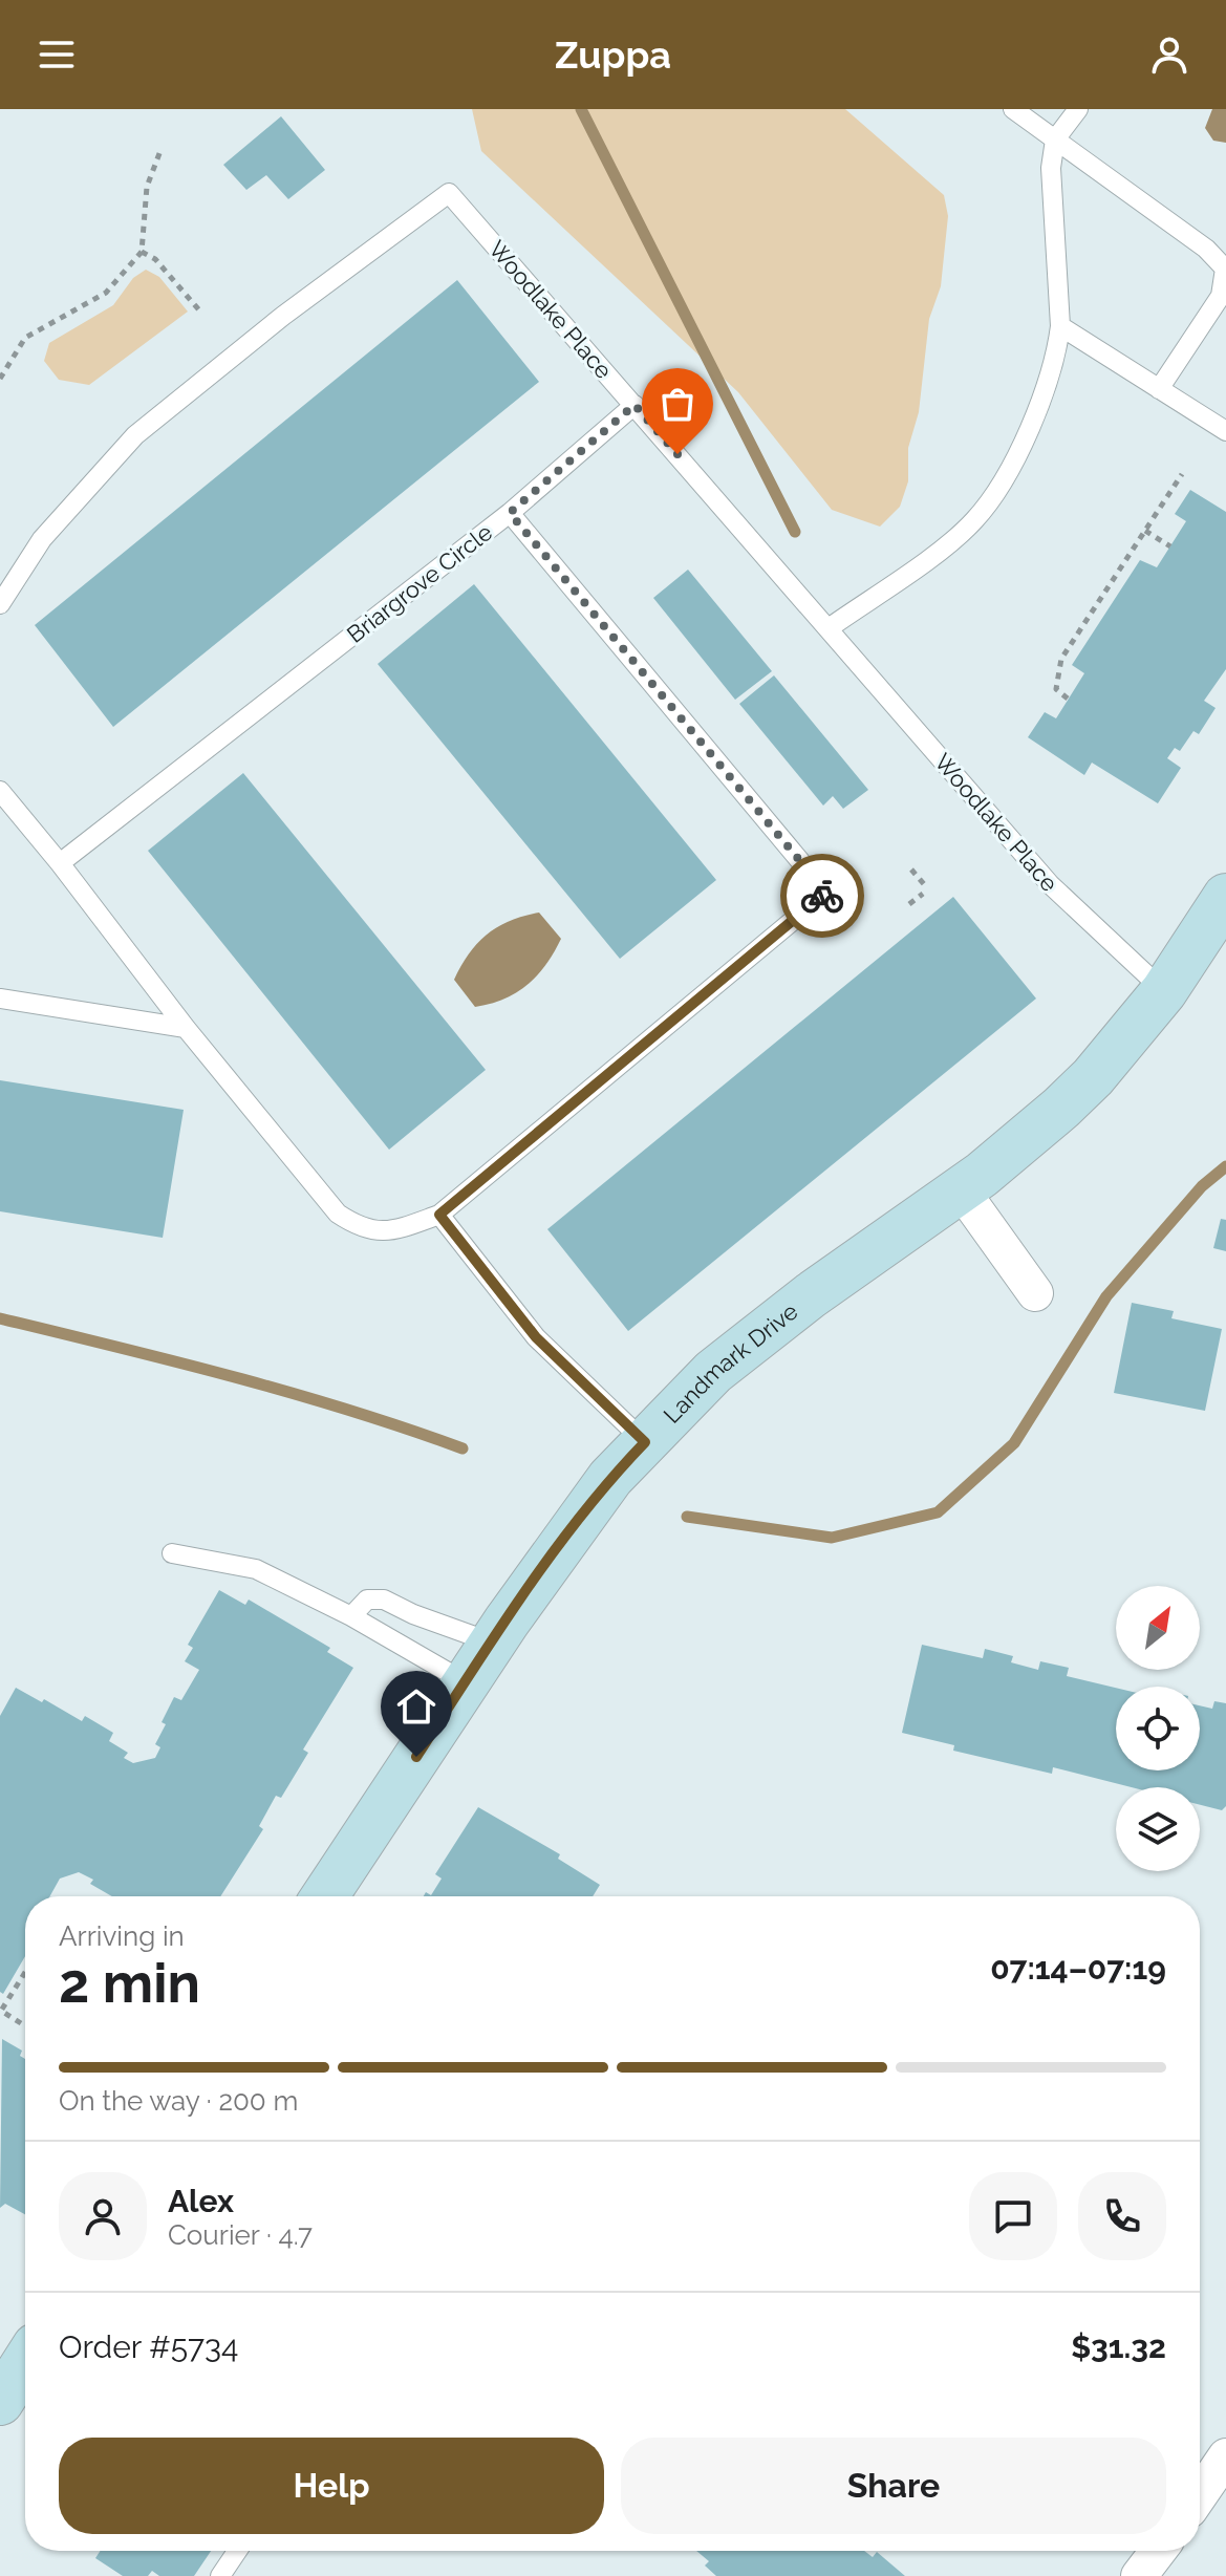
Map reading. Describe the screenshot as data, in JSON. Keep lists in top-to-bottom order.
{
  "streets": {
    "street": ["Landmark Drive"],
    "lane": ["Woodlake Place", "Briargrove Circle"]
  },
  "crossings": [
    ["Woodlake Place", "Landmark Drive"]
  ],
  "north": "top right",
  "page": {
    "header": "Zuppa",
    "heading": ["2 min", "Arriving in", "07:14–07:19"],
    "panel": [
      "Alex",
      "Courier · 4.7",
      "Order #5734",
      "$31.32"
    ],
    "bar": "On the way · 200 m",
    "buttons": ["Help", "Share"]
  }
}
